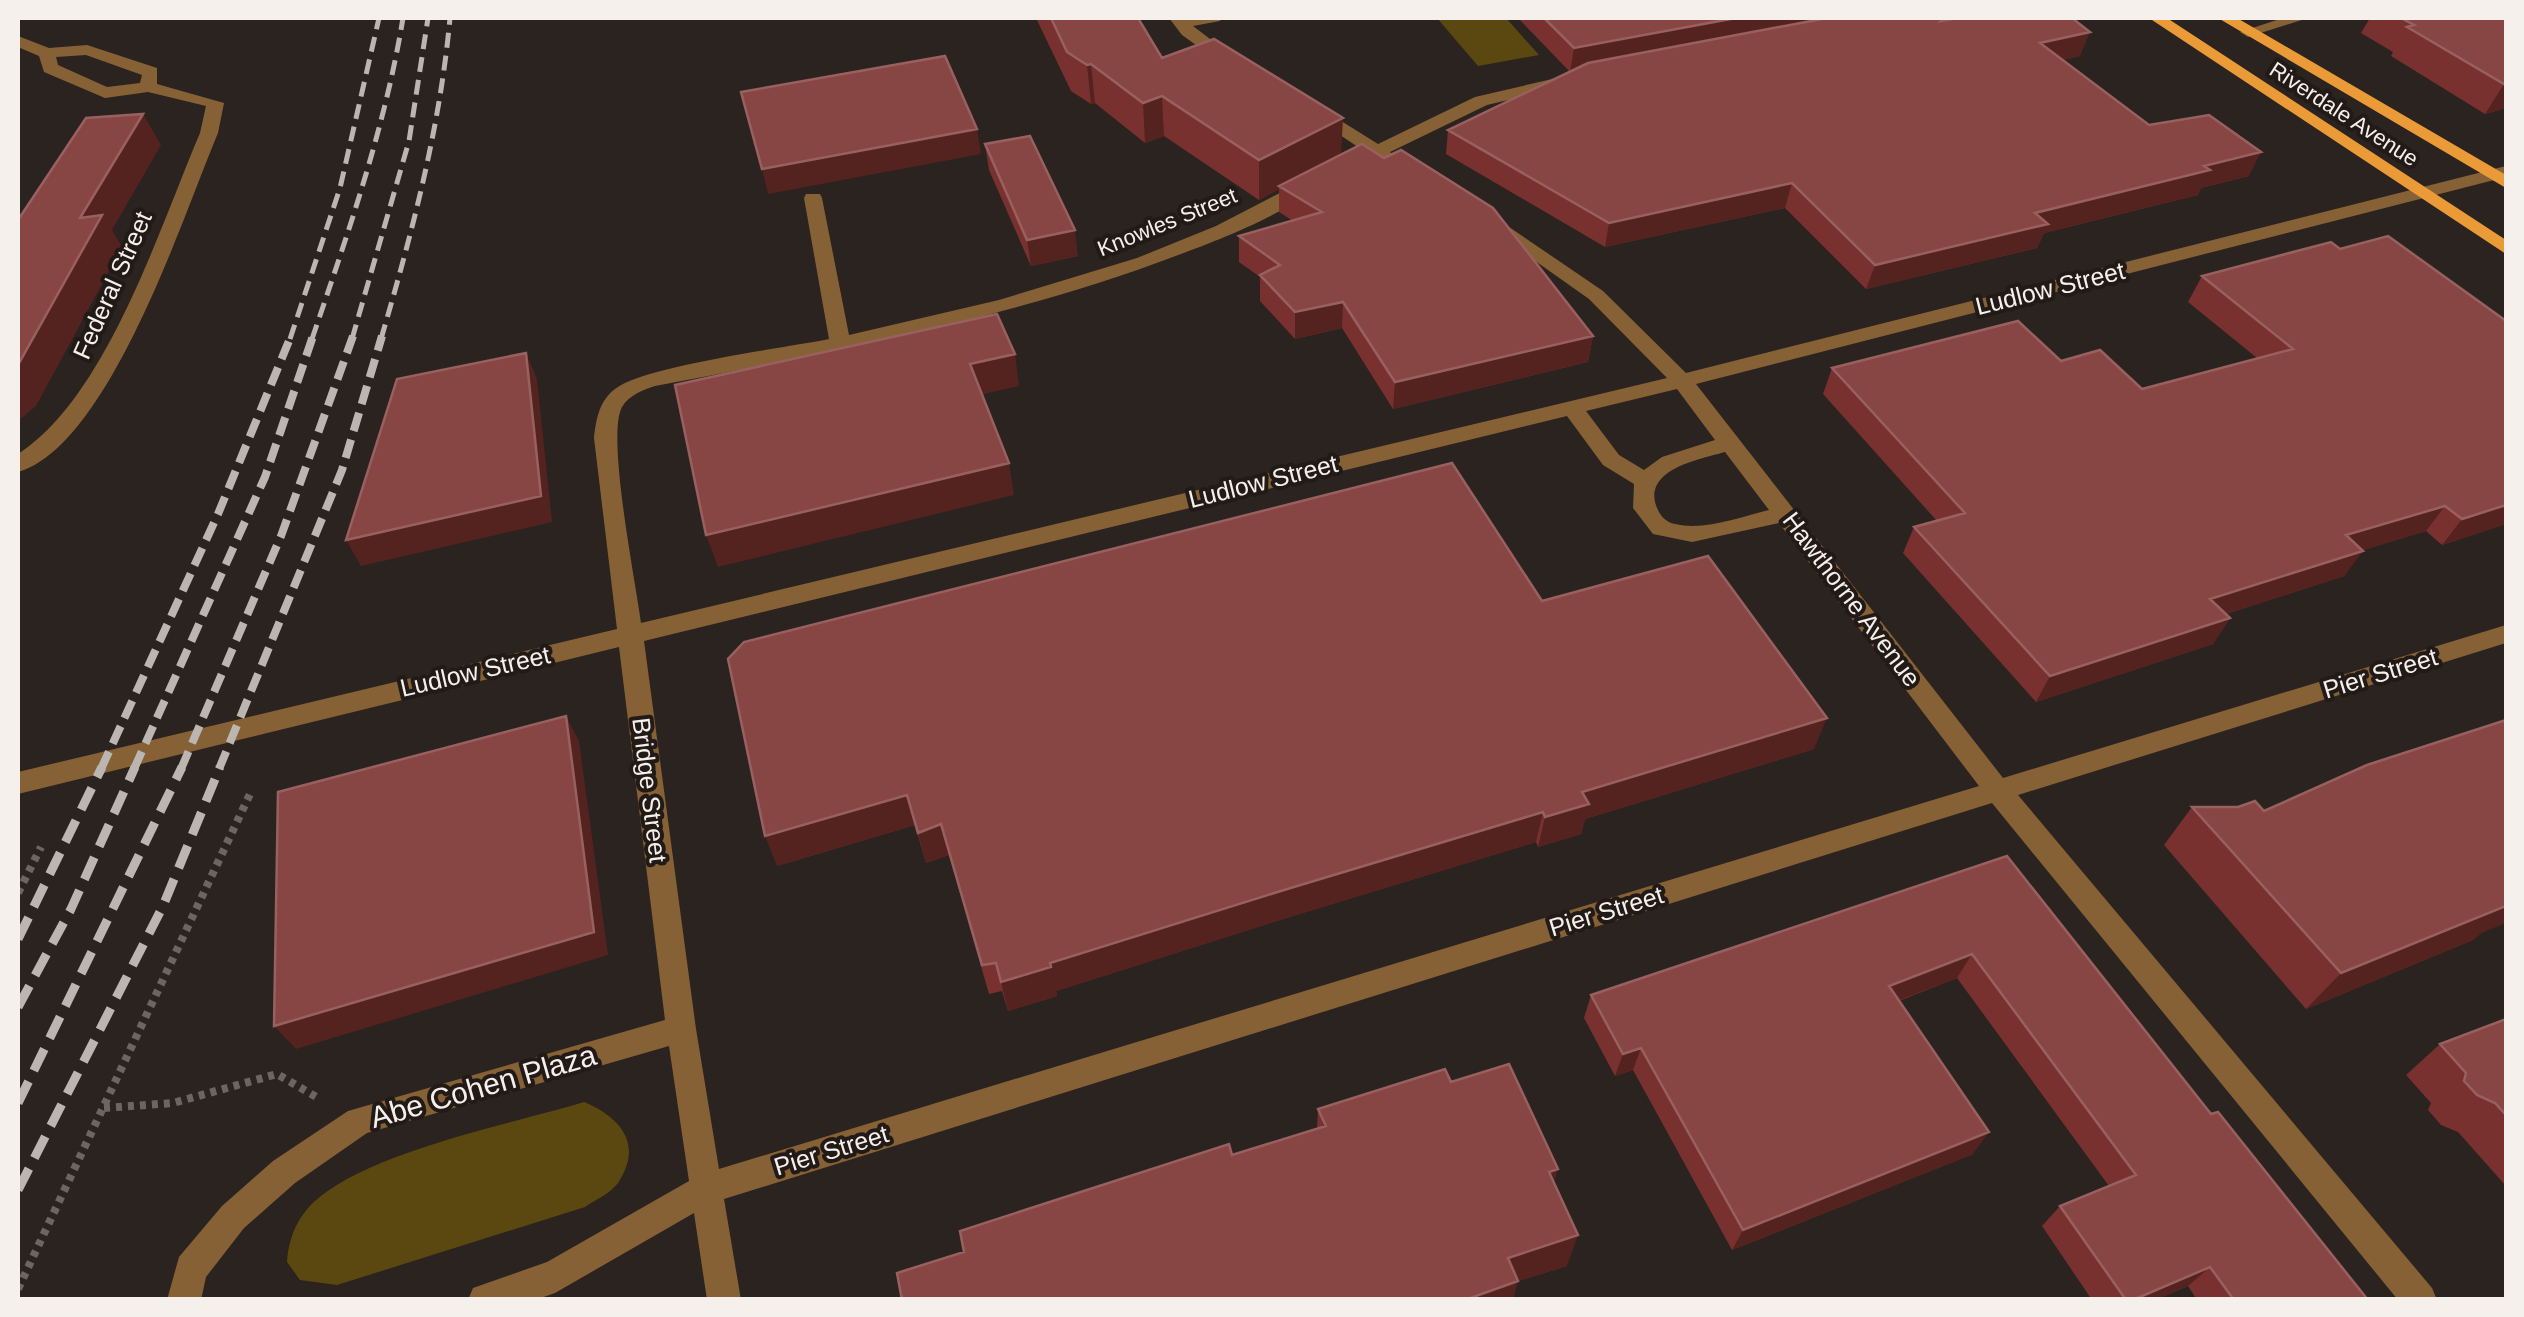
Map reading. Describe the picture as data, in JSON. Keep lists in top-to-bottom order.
{
  "streets": {
    "main road": ["Riverdale Avenue"],
    "street": [
      "Knowles Street",
      "Federal Street",
      "Ludlow Street",
      "Hawthorne Avenue",
      "Pier Street",
      "Bridge Street",
      "Abe Cohen Plaza"
    ]
  },
  "crossings": [
    ["Riverdale Avenue", "Ludlow Street"],
    ["Knowles Street", "Bridge Street"],
    ["Ludlow Street", "Hawthorne Avenue"],
    ["Ludlow Street", "Bridge Street"],
    ["Hawthorne Avenue", "Pier Street"],
    ["Pier Street", "Bridge Street"],
    ["Bridge Street", "Abe Cohen Plaza"]
  ]
}
